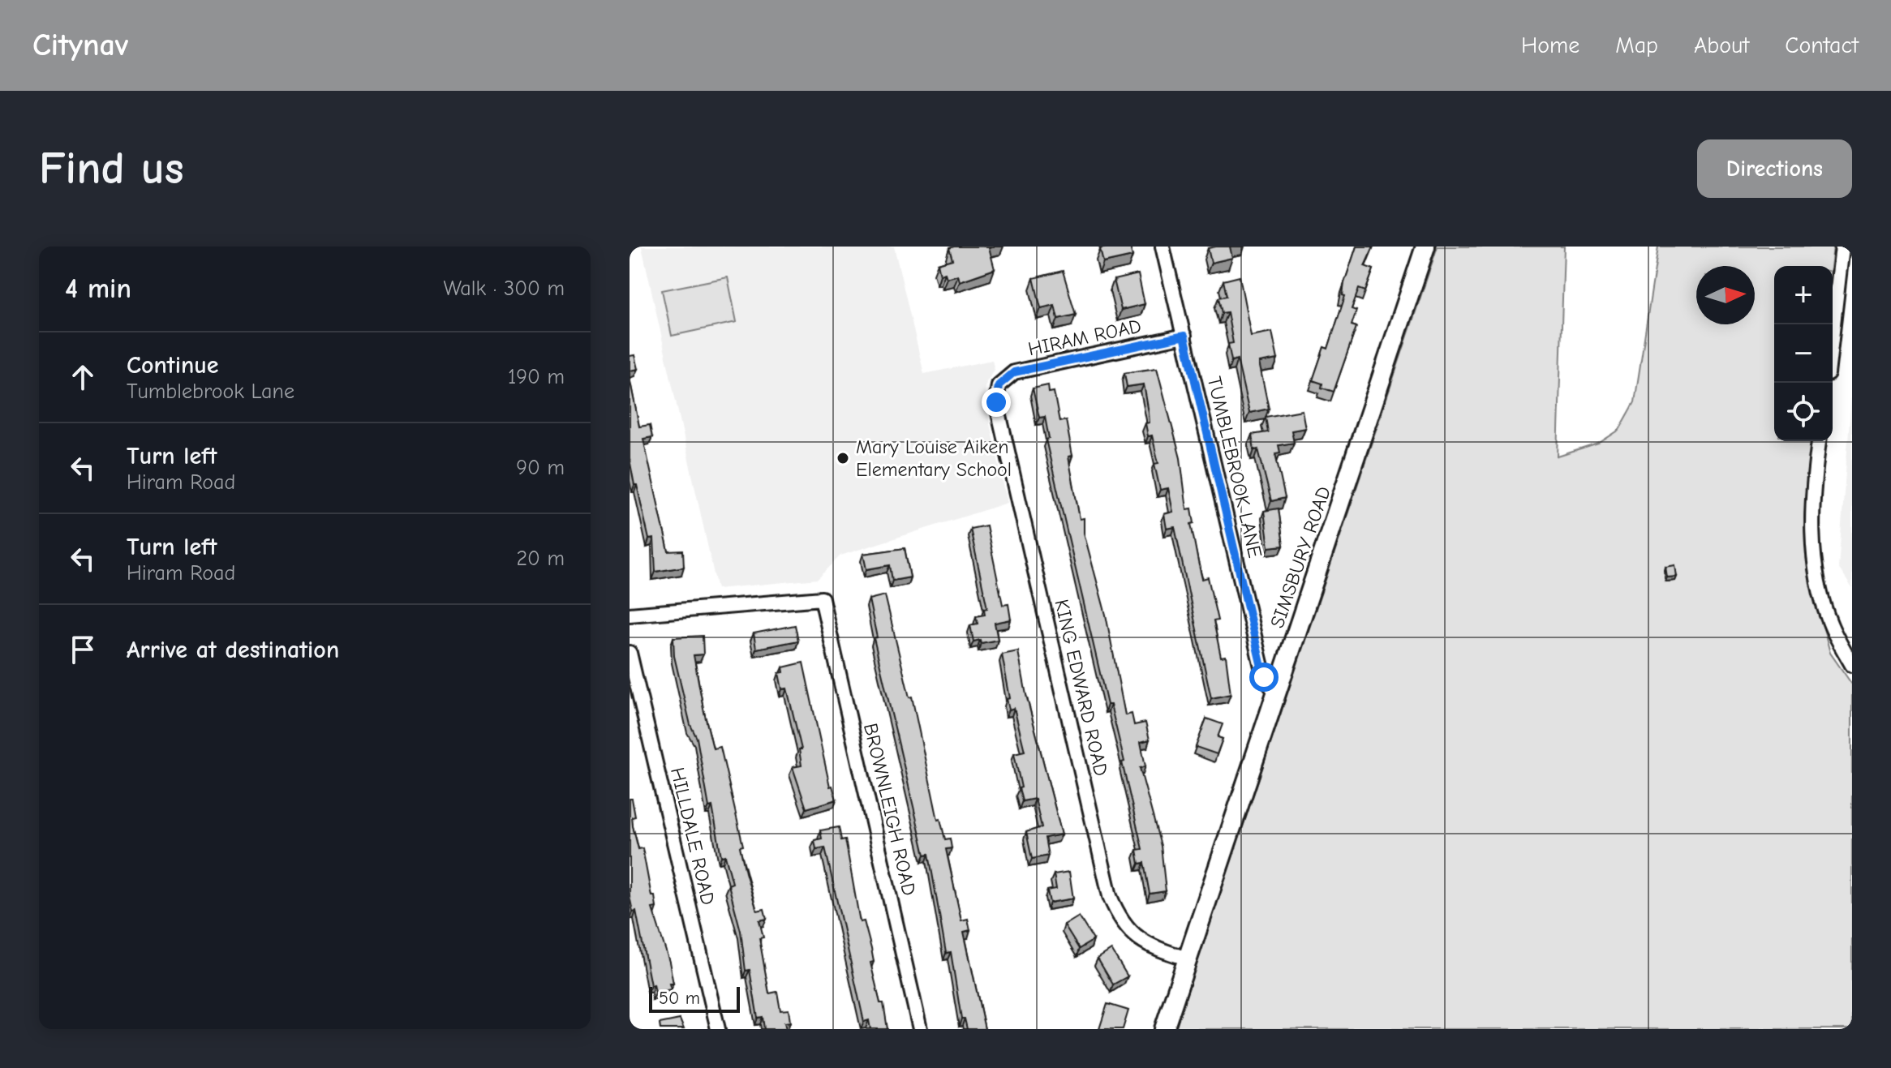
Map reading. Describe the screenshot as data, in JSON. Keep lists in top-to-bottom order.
{
  "streets": {
    "main road": ["SIMSBURY ROAD"],
    "street": [
      "HIRAM ROAD",
      "TUMBLEBROOK LANE",
      "KING EDWARD ROAD",
      "BROWNLEIGH ROAD",
      "HILLDALE ROAD"
    ]
  },
  "crossings": [
    ["HIRAM ROAD", "TUMBLEBROOK LANE"],
    ["HIRAM ROAD", "KING EDWARD ROAD"],
    ["TUMBLEBROOK LANE", "SIMSBURY ROAD"],
    ["SIMSBURY ROAD", "KING EDWARD ROAD"]
  ],
  "places": ["Mary Louise Aiken Elementary School"],
  "scale_bar": "50 m",
  "north": "right",
  "page": {
    "header": "Citynav",
    "nav": [
      "Home",
      "Map",
      "About",
      "Contact"
    ],
    "buttons": "Directions",
    "title": "Find us",
    "heading": ["4 min", "Walk · 300 m"],
    "map_buttons": ["+", "−"],
    "list": [
      ["Continue", "Tumblebrook Lane", "190 m"],
      ["Turn left", "Hiram Road", "90 m"],
      ["Turn left", "Hiram Road", "20 m"],
      "Arrive at destination"
    ],
    "scale": "50 m"
  }
}
